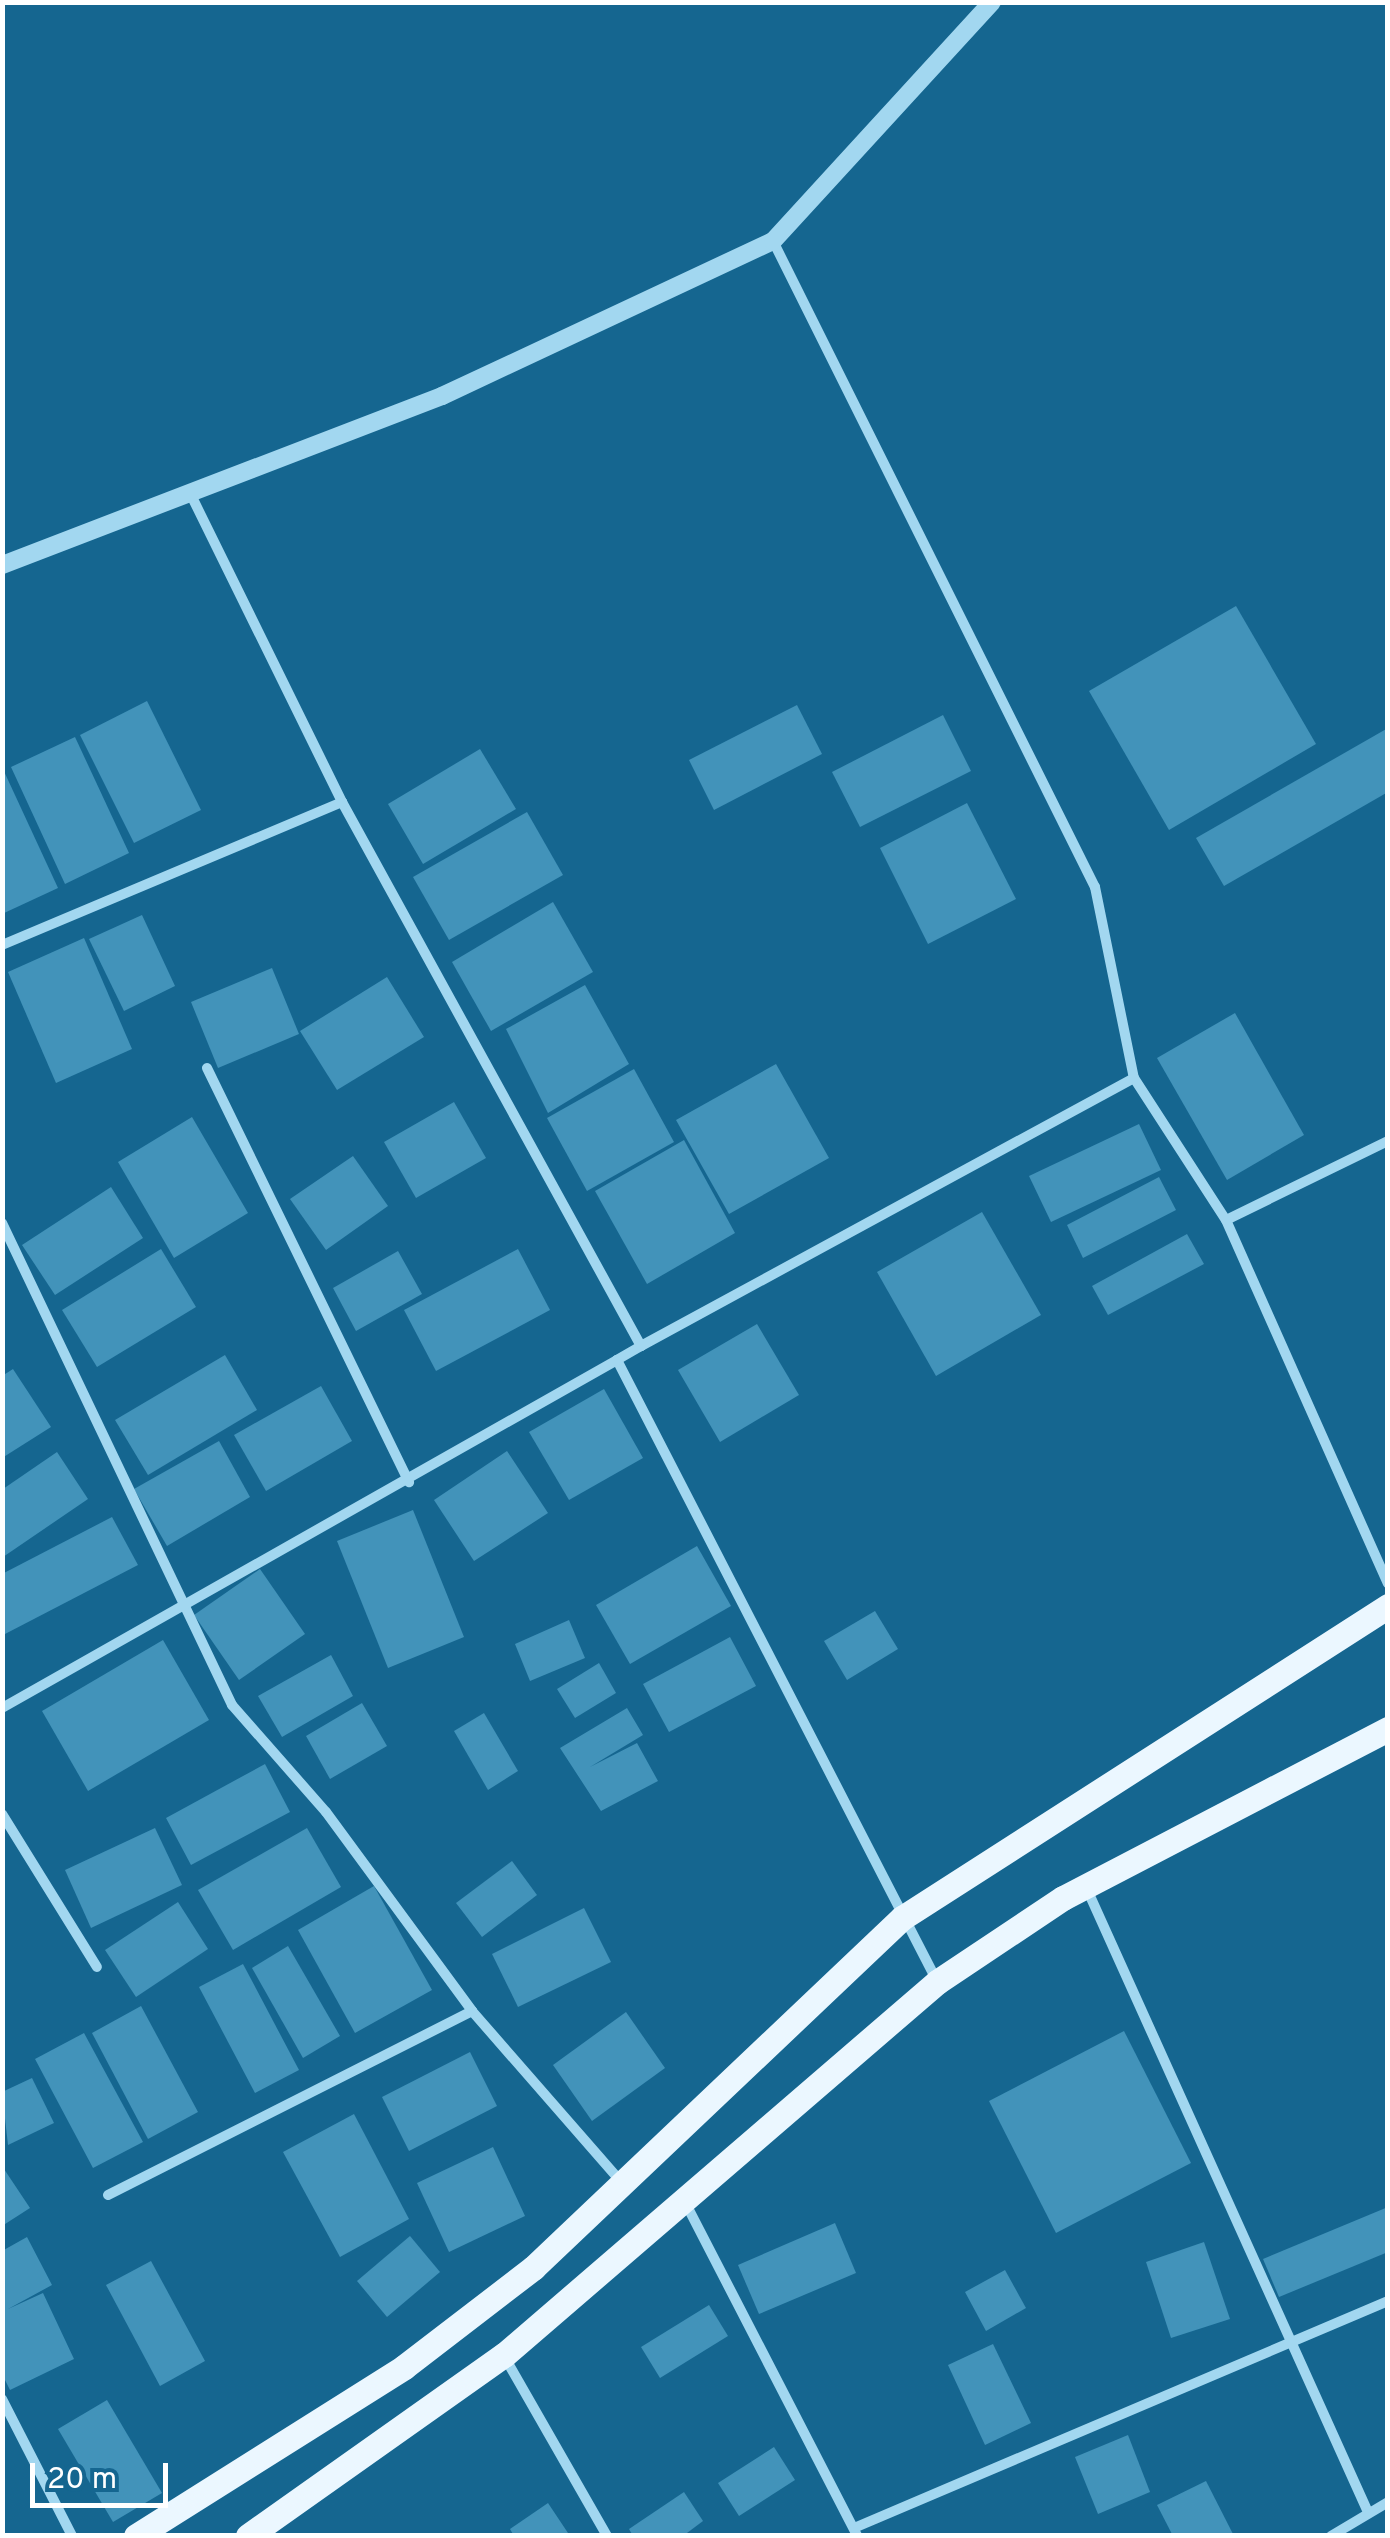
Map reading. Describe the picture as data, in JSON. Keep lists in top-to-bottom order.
{
  "scale_bar": "20 m"
}
